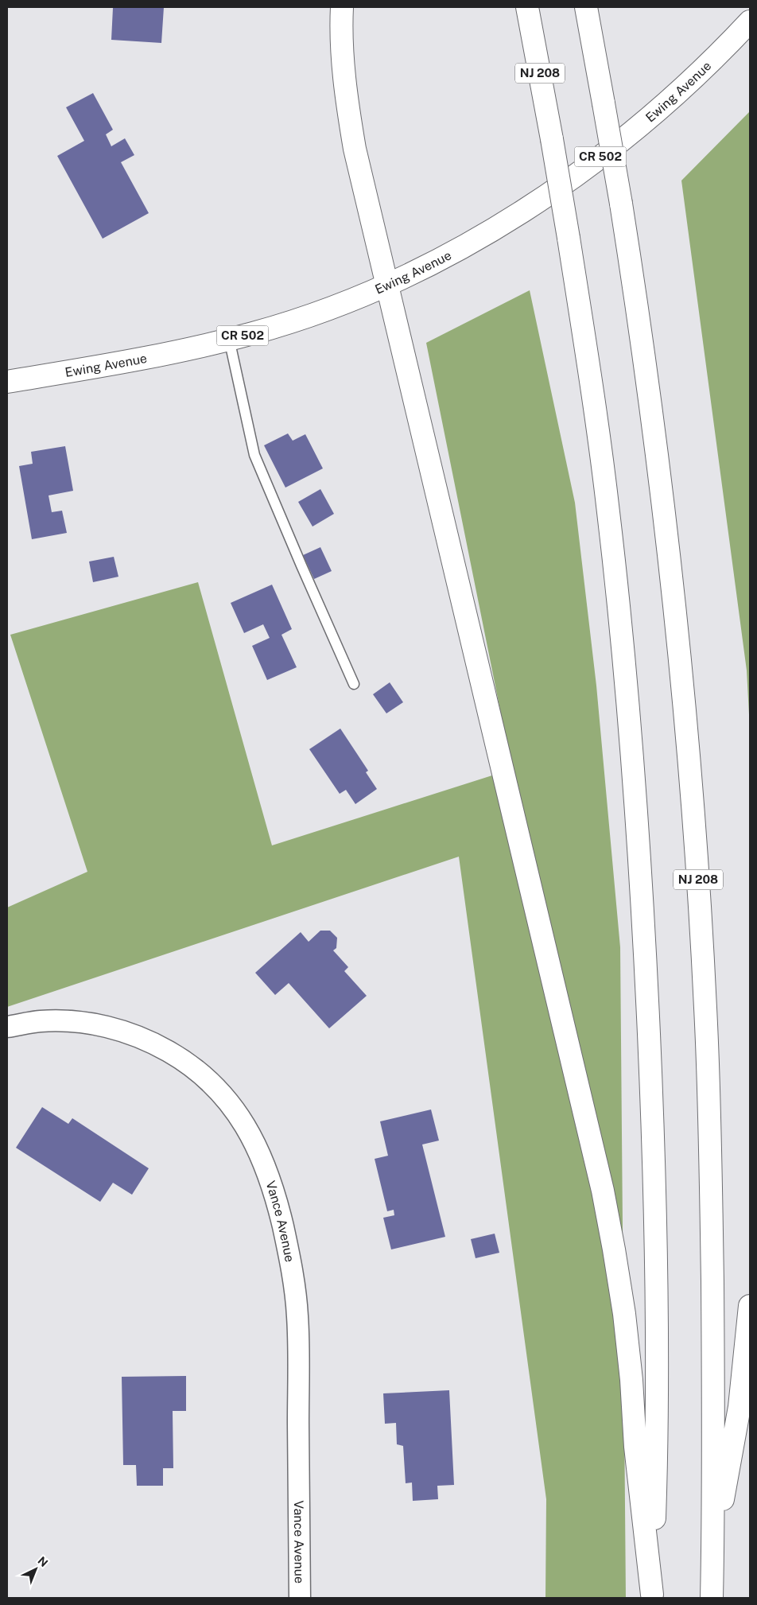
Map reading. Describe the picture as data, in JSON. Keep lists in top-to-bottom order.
{
  "streets": {
    "main road": ["NJ 208", "Ewing Avenue", "CR 502"],
    "street": ["Vance Avenue"]
  },
  "north": "top right"
}
